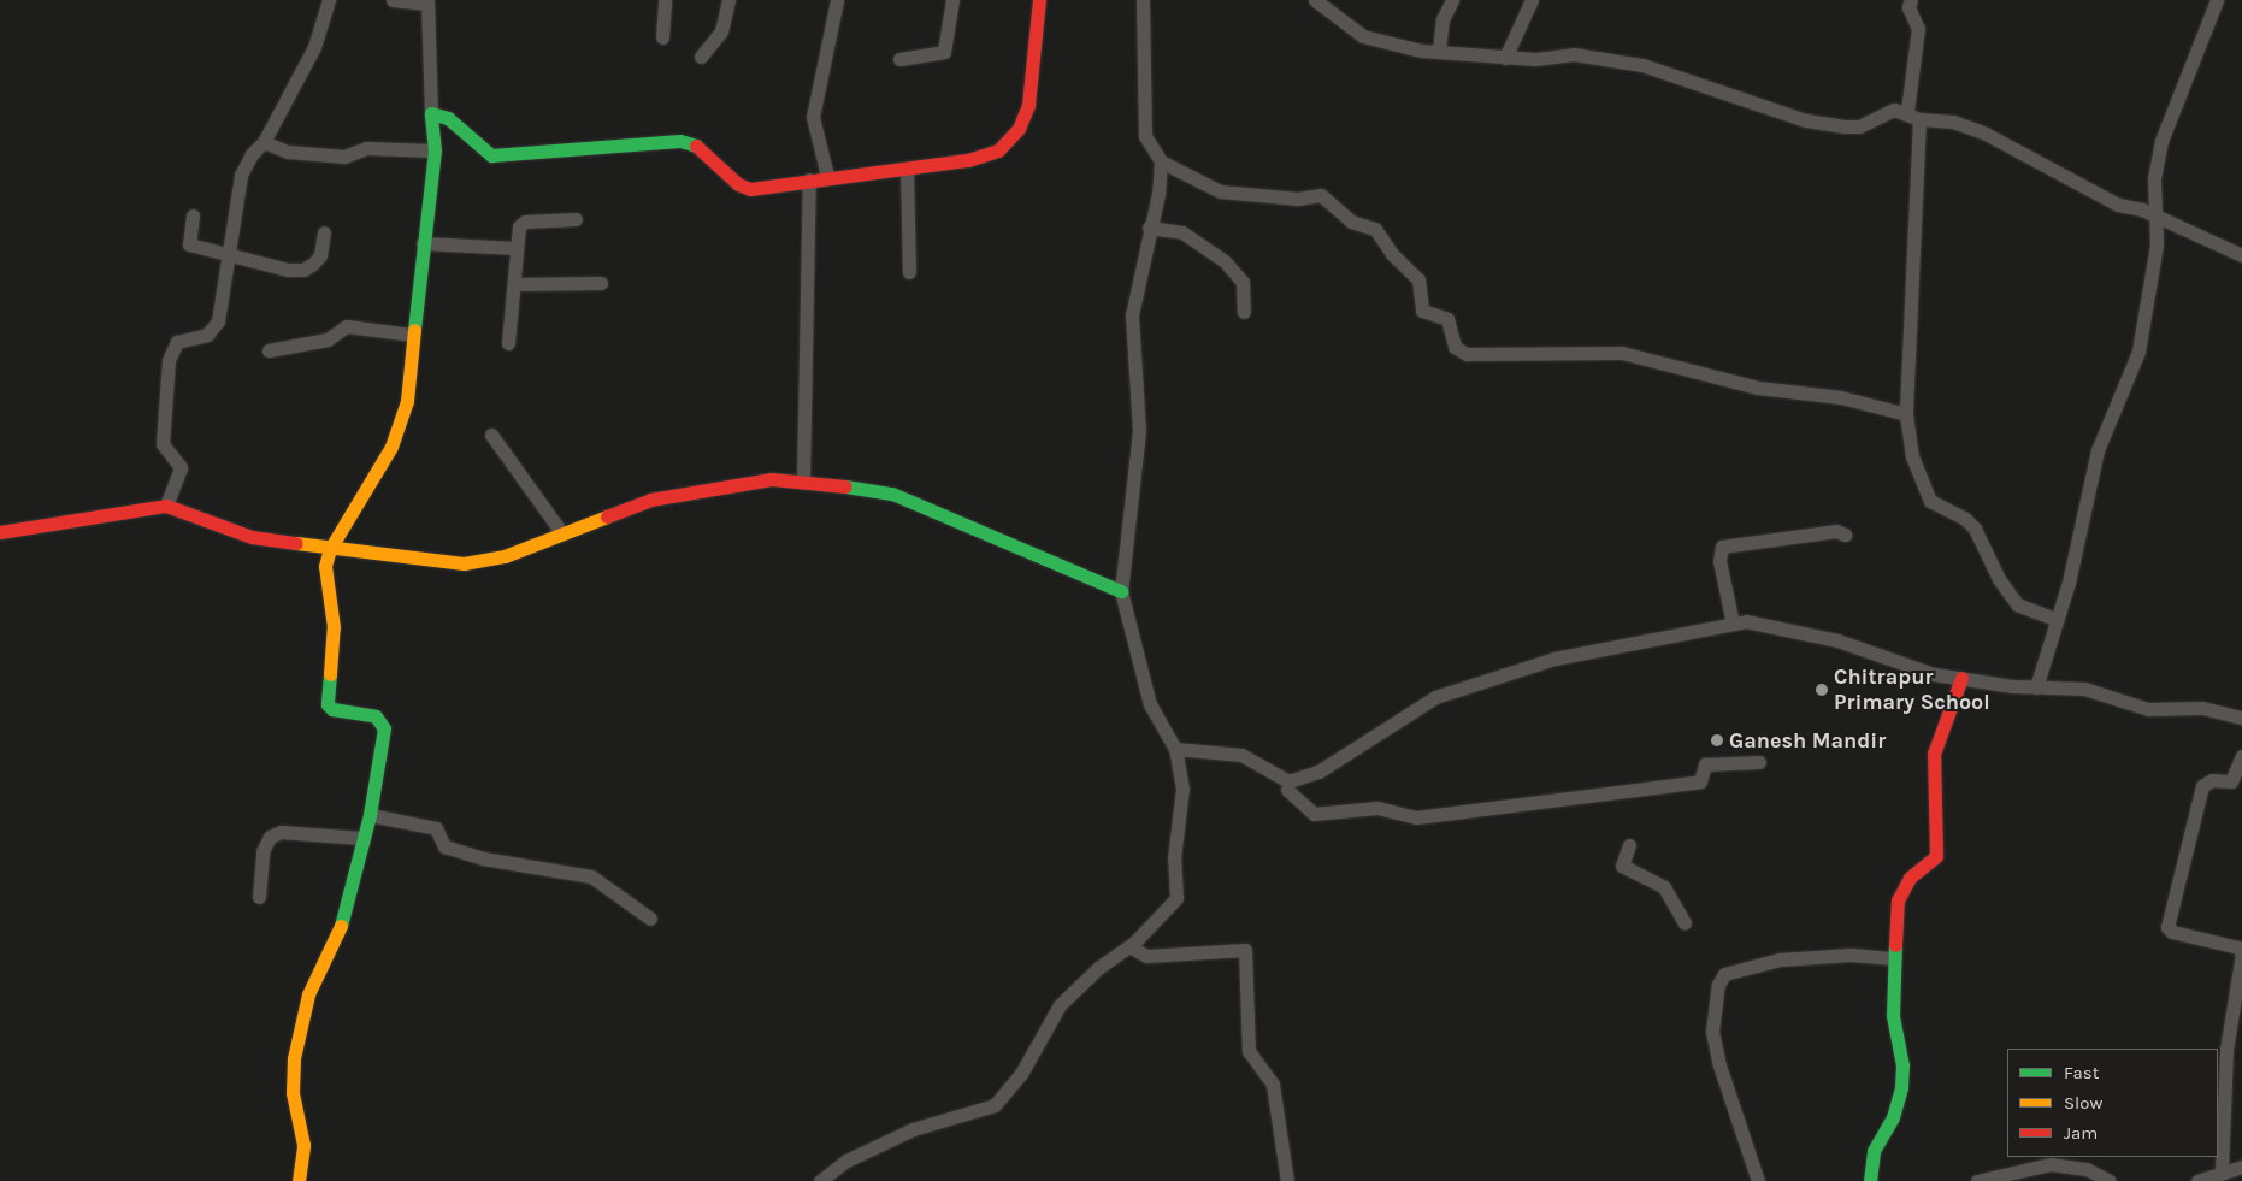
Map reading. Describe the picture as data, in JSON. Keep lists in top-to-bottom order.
{
  "places": ["Chitrapur Primary School", "Ganesh Mandir"],
  "legend": ["Fast", "Slow", "Jam"]
}
